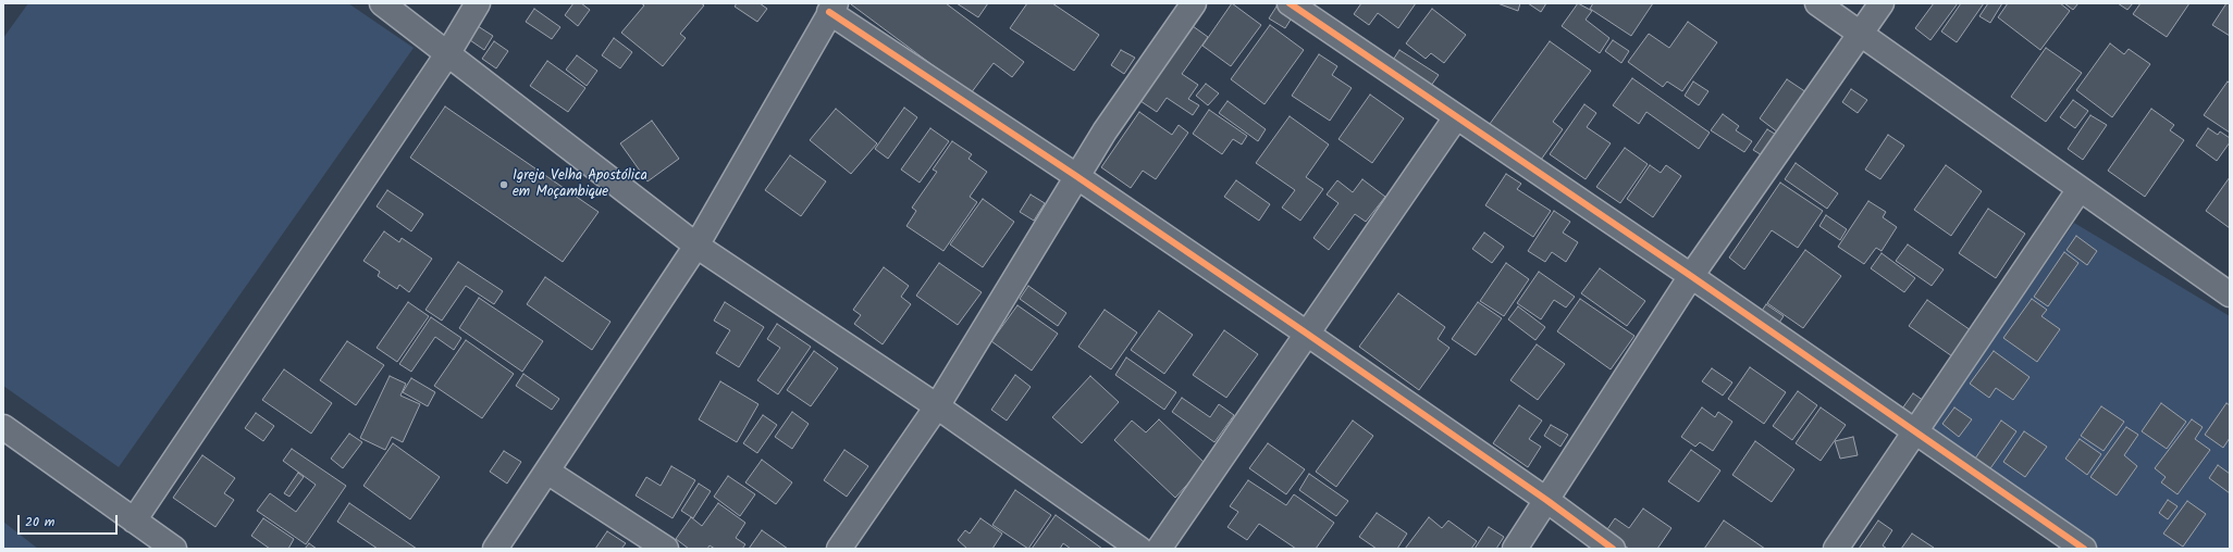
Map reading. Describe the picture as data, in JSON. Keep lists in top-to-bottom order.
{
  "places": ["Igreja Velha Apostólica em Moçambique"],
  "scale_bar": "20 m"
}
